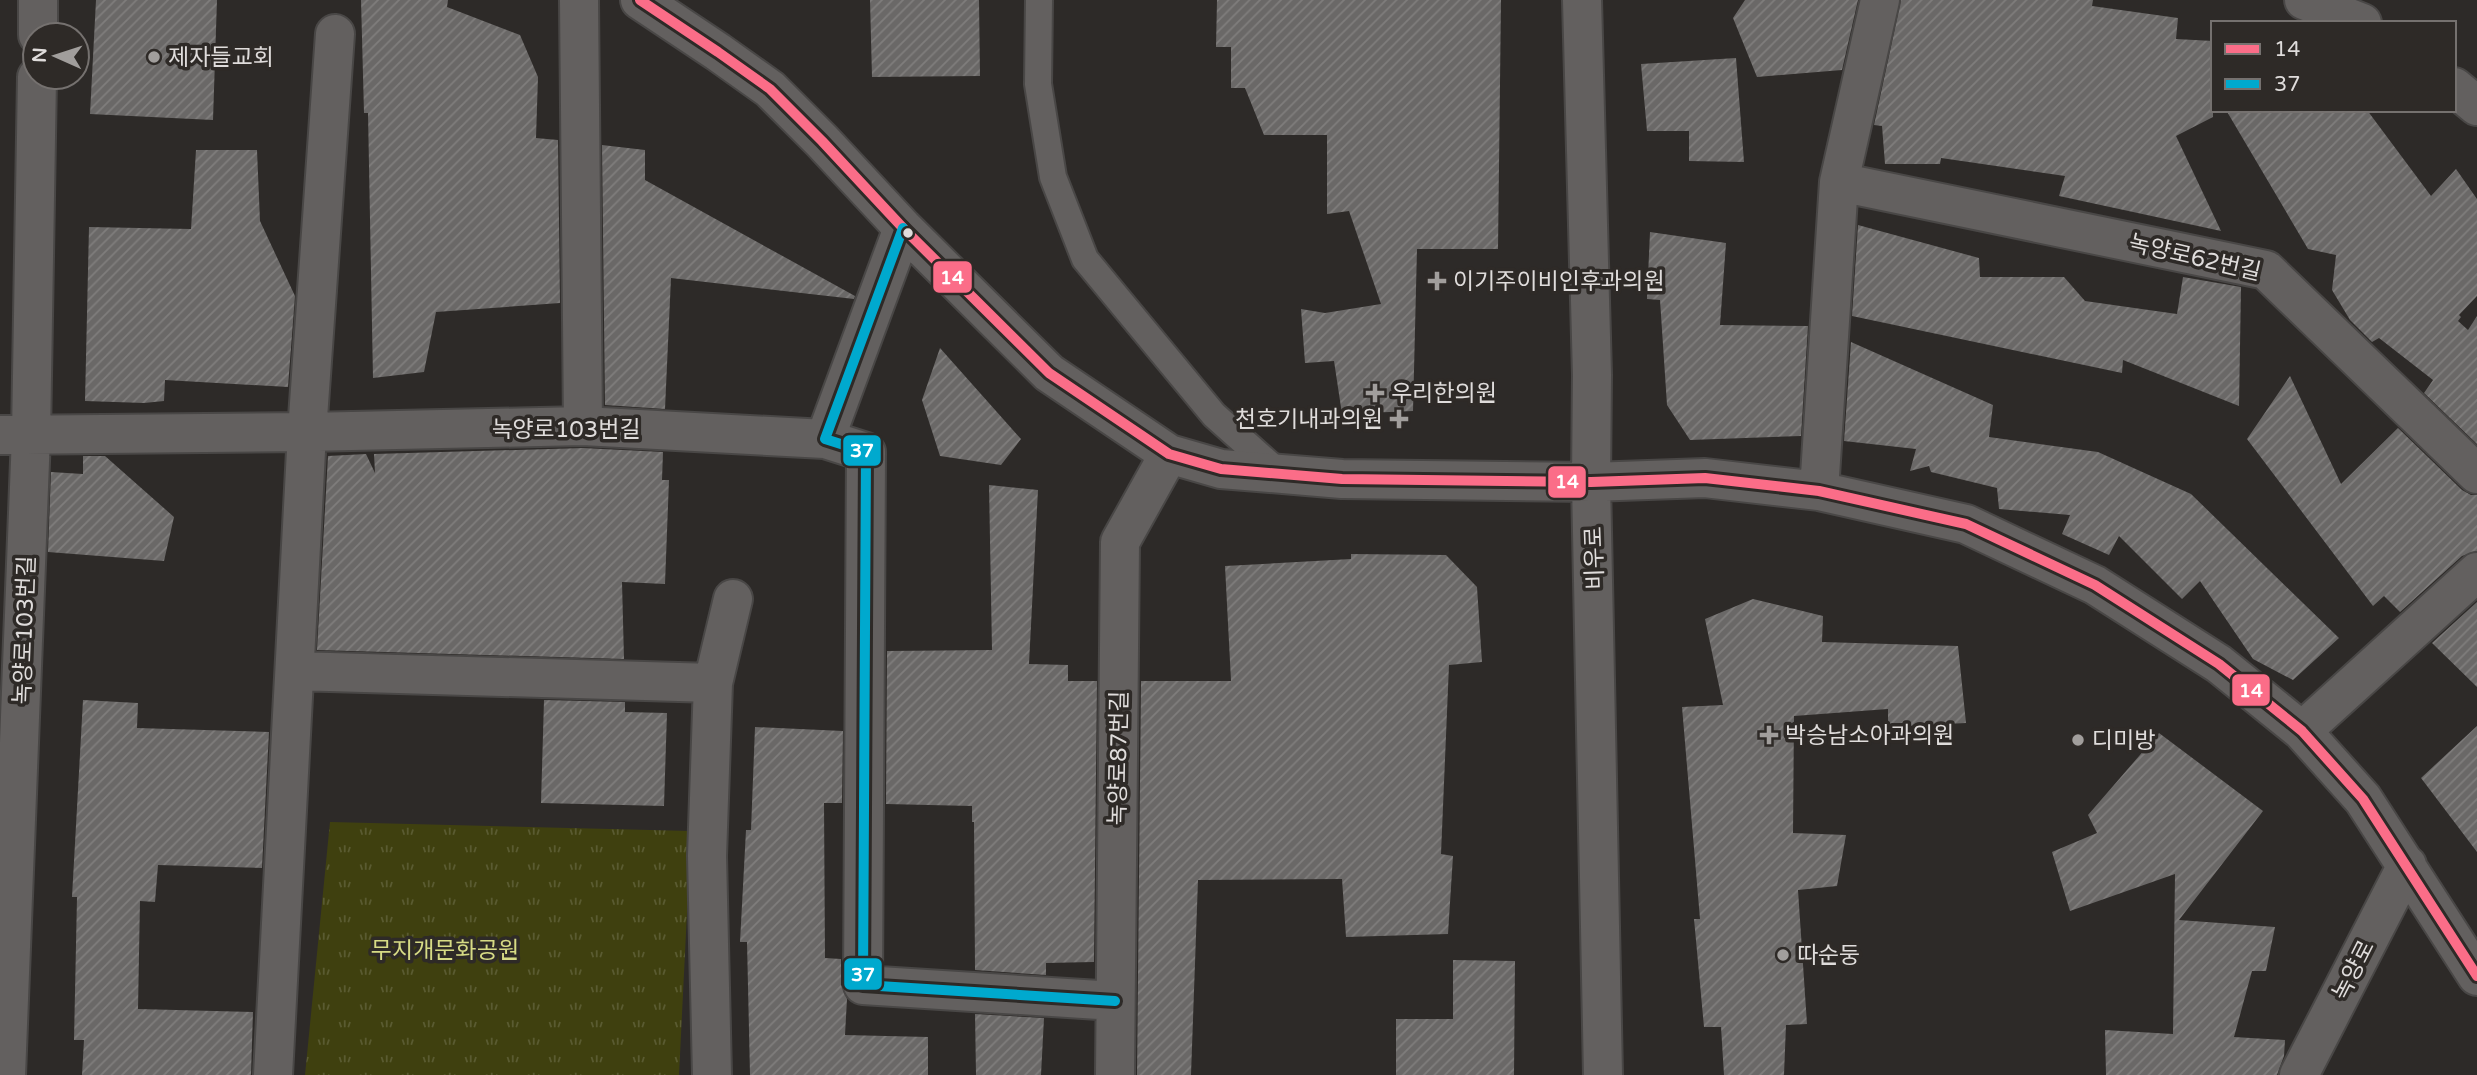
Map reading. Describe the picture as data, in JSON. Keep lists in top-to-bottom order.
{
  "streets": {
    "street": [
      "녹양로62번길",
      "녹양로103번길",
      "비우로",
      "녹양로87번길",
      "녹양로"
    ]
  },
  "parks": ["무지개문화공원"],
  "places": {
    "other": ["제자들교회", "디미방", "따순둥"],
    "health": [
      "이기주이비인후과의원",
      "우리한의원",
      "천호기내과의원",
      "박승남소아과의원"
    ]
  },
  "lines": ["transit line 14", "transit line 37"],
  "legend": ["14", "37"],
  "north": "left"
}
